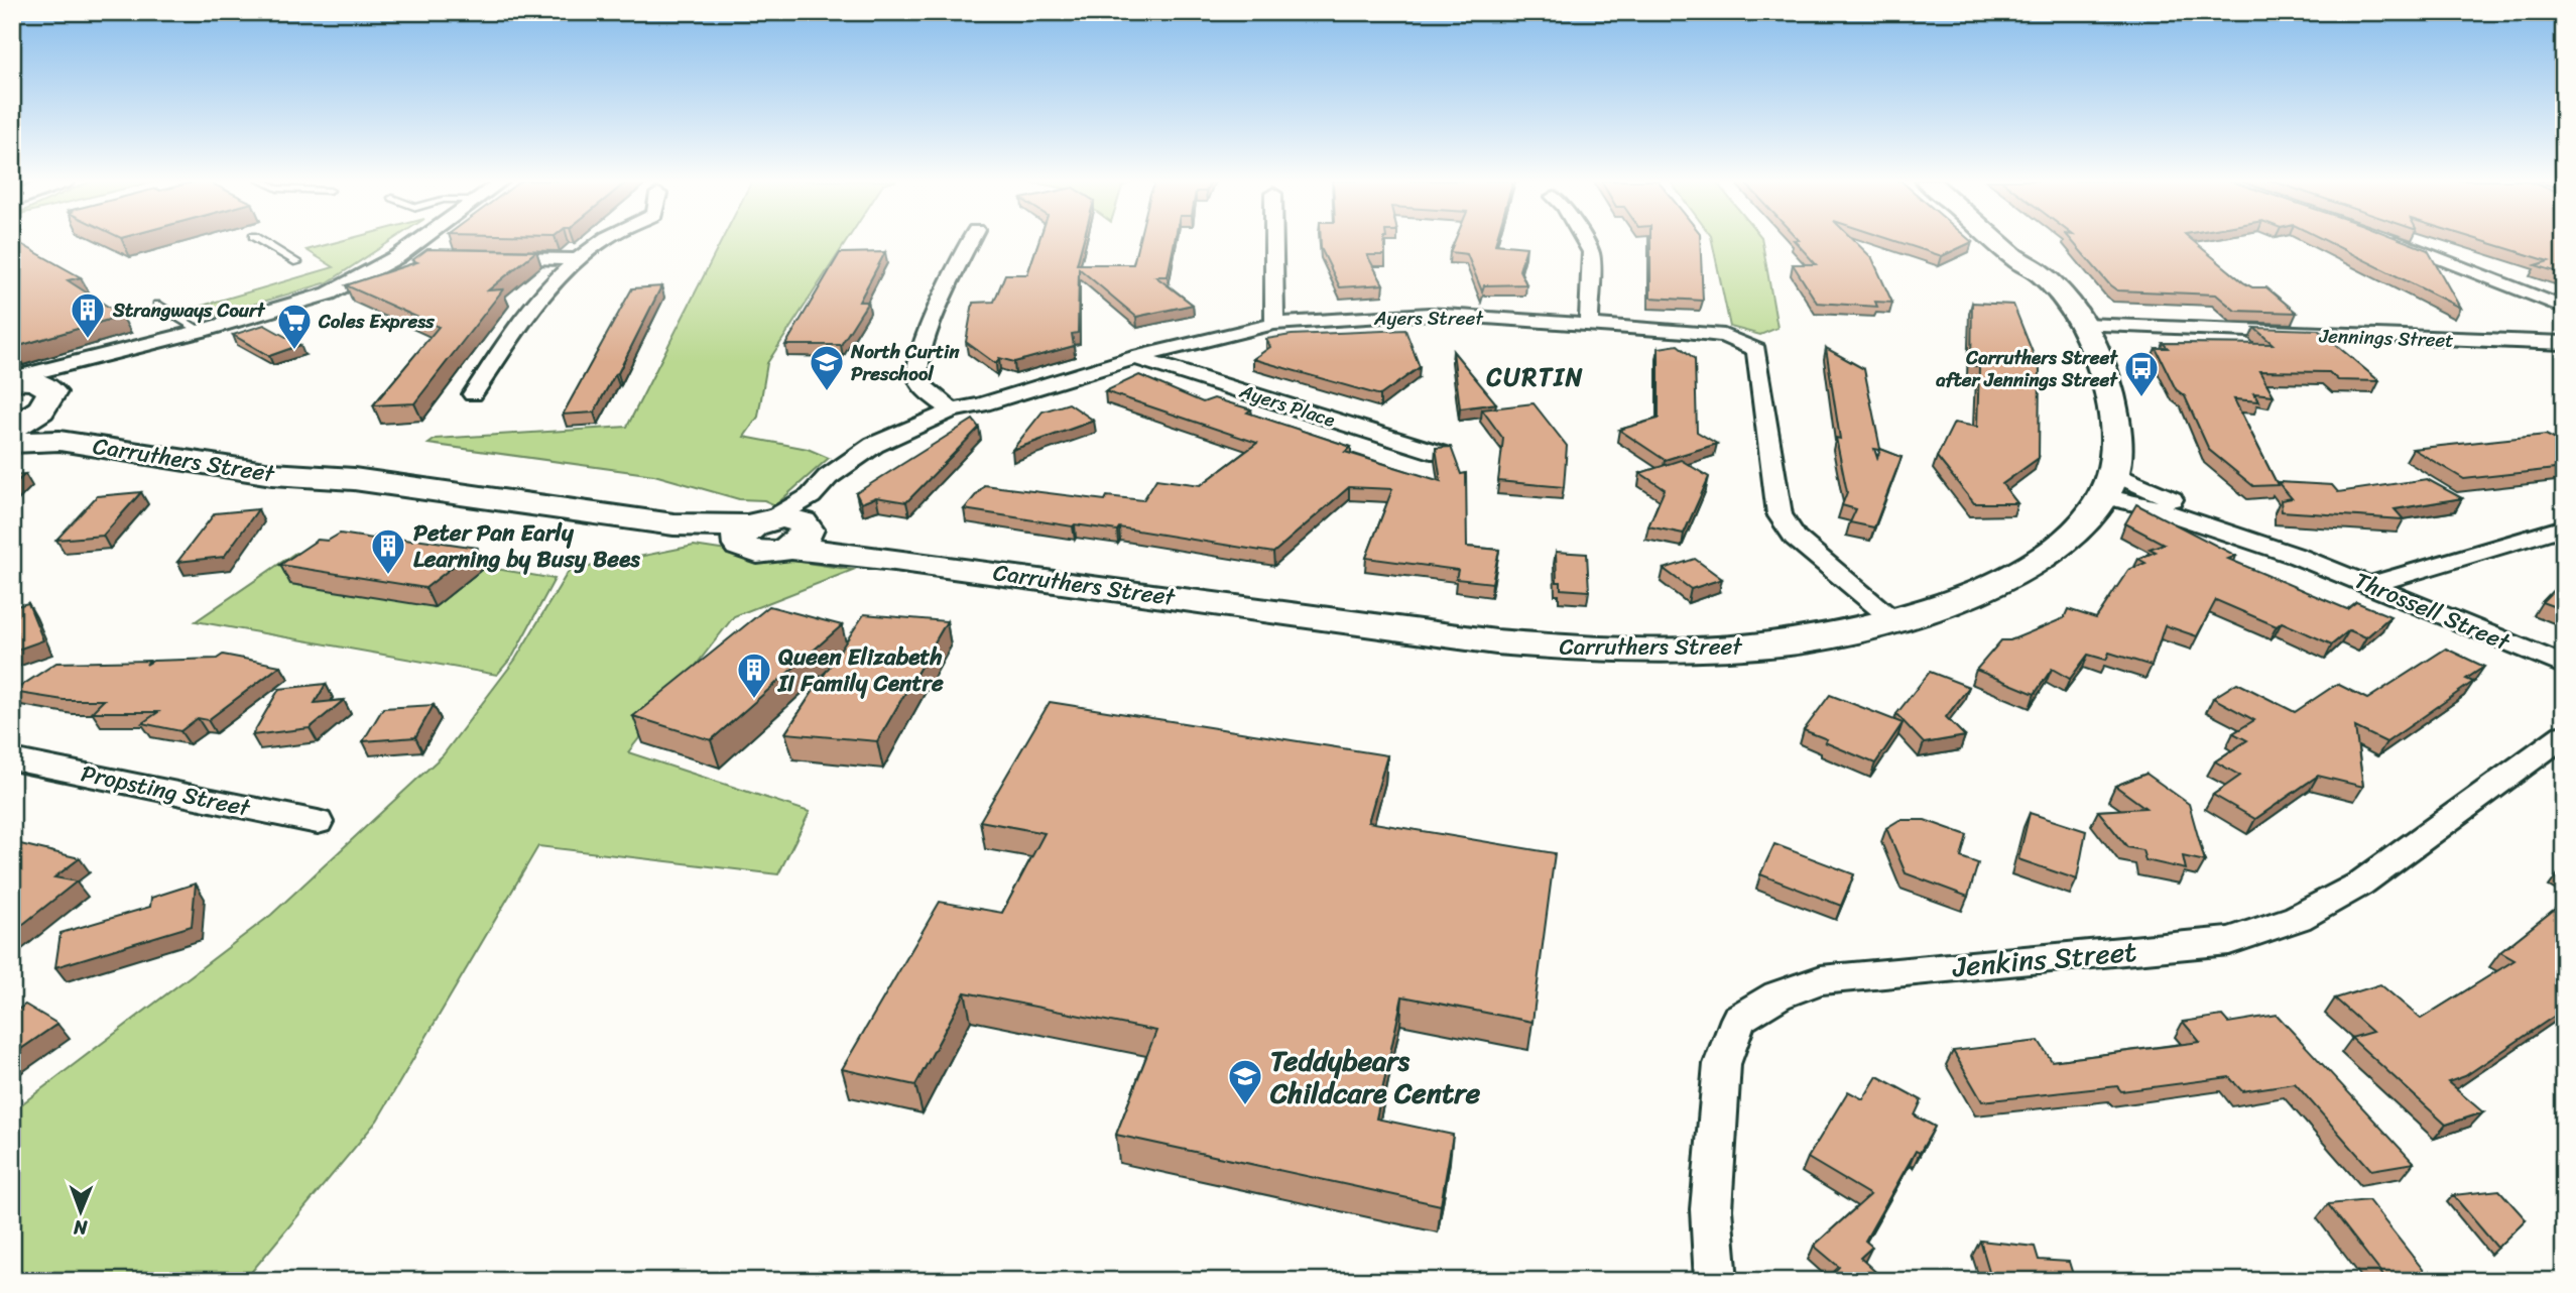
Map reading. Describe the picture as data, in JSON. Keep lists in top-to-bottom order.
{
  "streets": {
    "main road": ["Carruthers Street"],
    "street": [
      "Ayers Street",
      "Jennings Street",
      "Ayers Place",
      "Throssell Street",
      "Propsting Street",
      "Jenkins Street"
    ]
  },
  "crossings": [
    ["Ayers Street", "Ayers Place"],
    ["Ayers Street", "Carruthers Street"],
    ["Carruthers Street", "Throssell Street"]
  ],
  "districts": ["CURTIN"],
  "places": {
    "building": ["Strangways Court", "Peter Pan Early Learning by Busy Bees", "Queen Elizabeth II Family Centre"],
    "supermarket": ["Coles Express"],
    "school or university": ["North Curtin Preschool", "Teddybears Childcare Centre"],
    "bus stop": ["Carruthers Street after Jennings Street"]
  },
  "north": "bottom"
}
